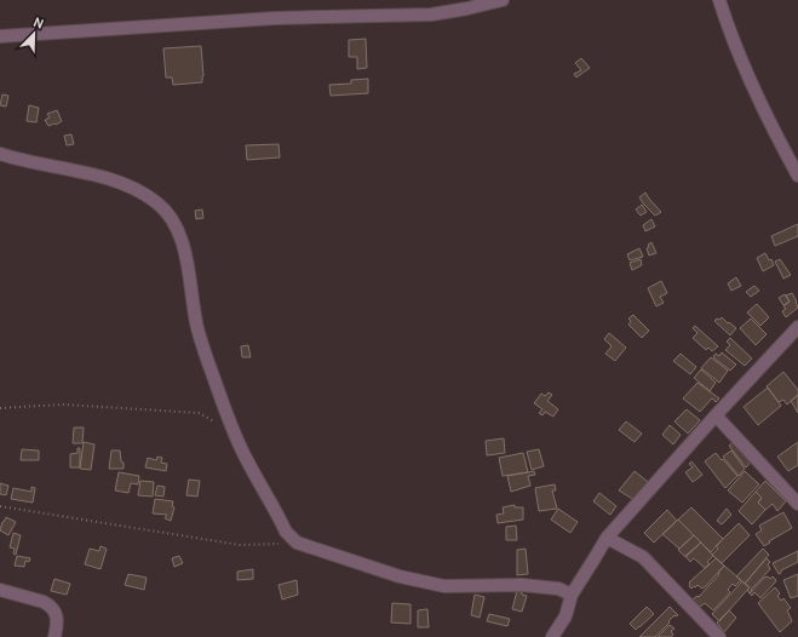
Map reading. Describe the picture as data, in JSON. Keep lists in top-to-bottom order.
{
  "north": "top right"
}
